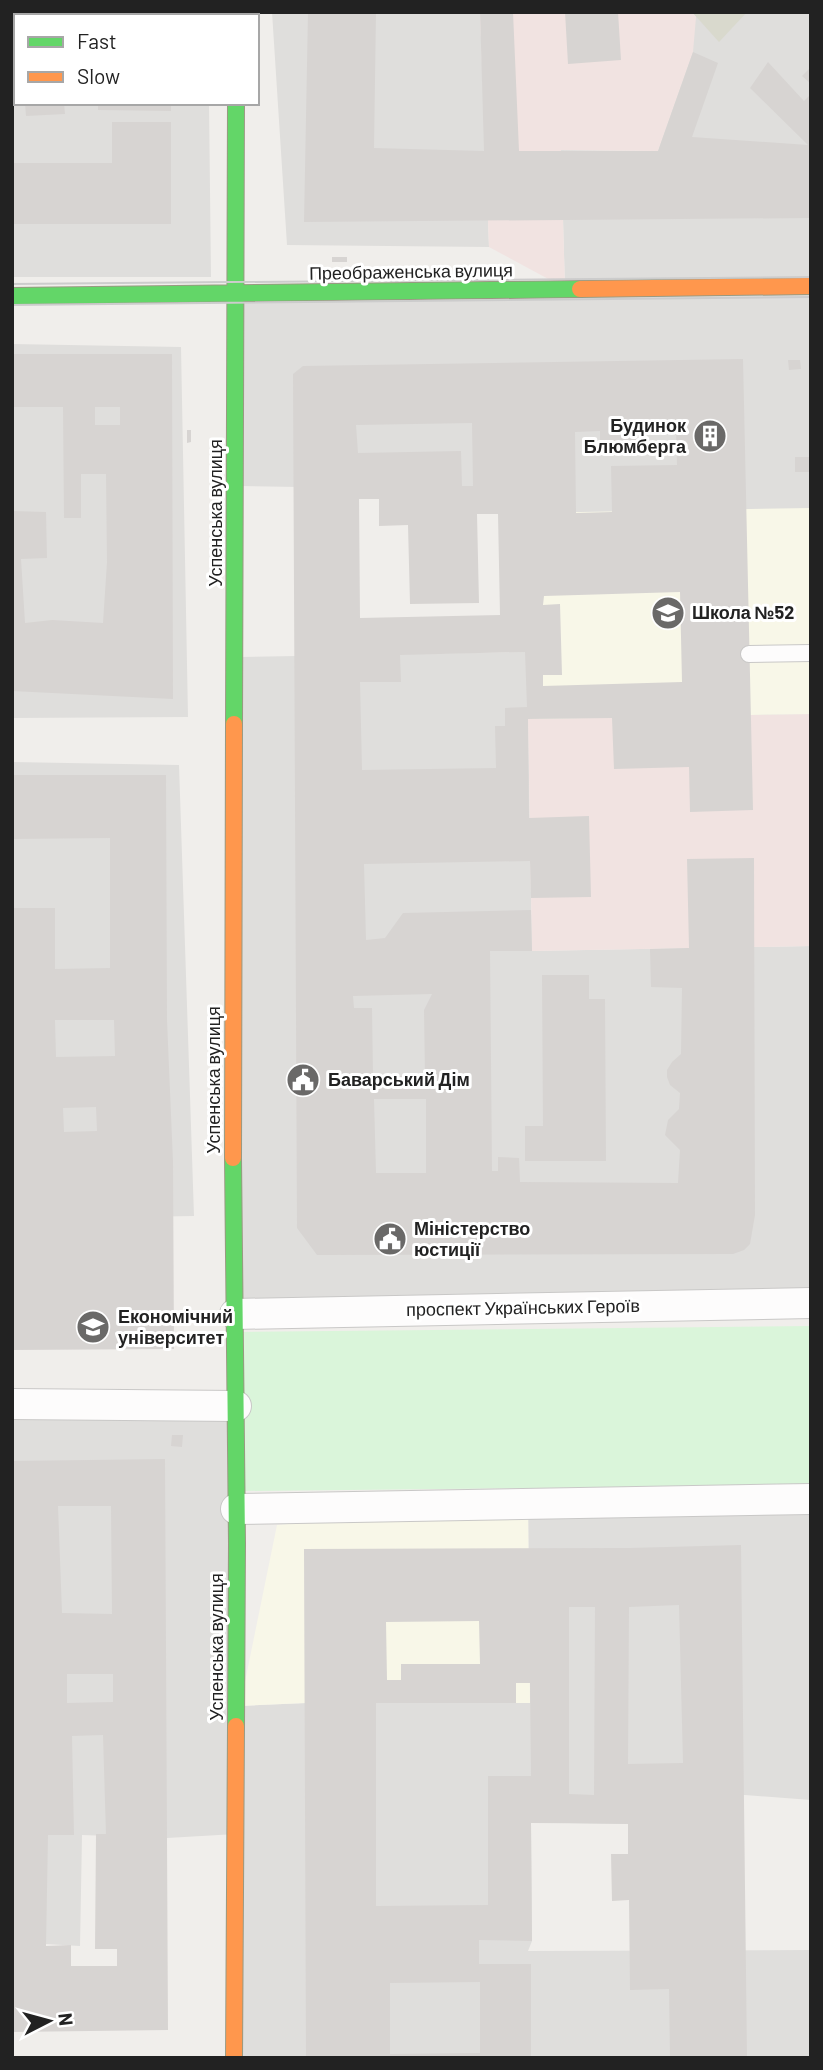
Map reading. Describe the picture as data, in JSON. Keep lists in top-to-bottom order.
{
  "streets": {
    "street": ["Преображенська вулиця", "Успенська вулиця", "проспект Українських Героїв"]
  },
  "crossings": [
    ["Преображенська вулиця", "Успенська вулиця"],
    ["Успенська вулиця", "проспект Українських Героїв"]
  ],
  "places": {
    "building": ["Будинок Блюмберга"],
    "school or university": ["Школа №52", "Економічний університет"],
    "public building": ["Баварський Дім", "Міністерство юстиції"]
  },
  "legend": ["Fast", "Slow"],
  "north": "right"
}
